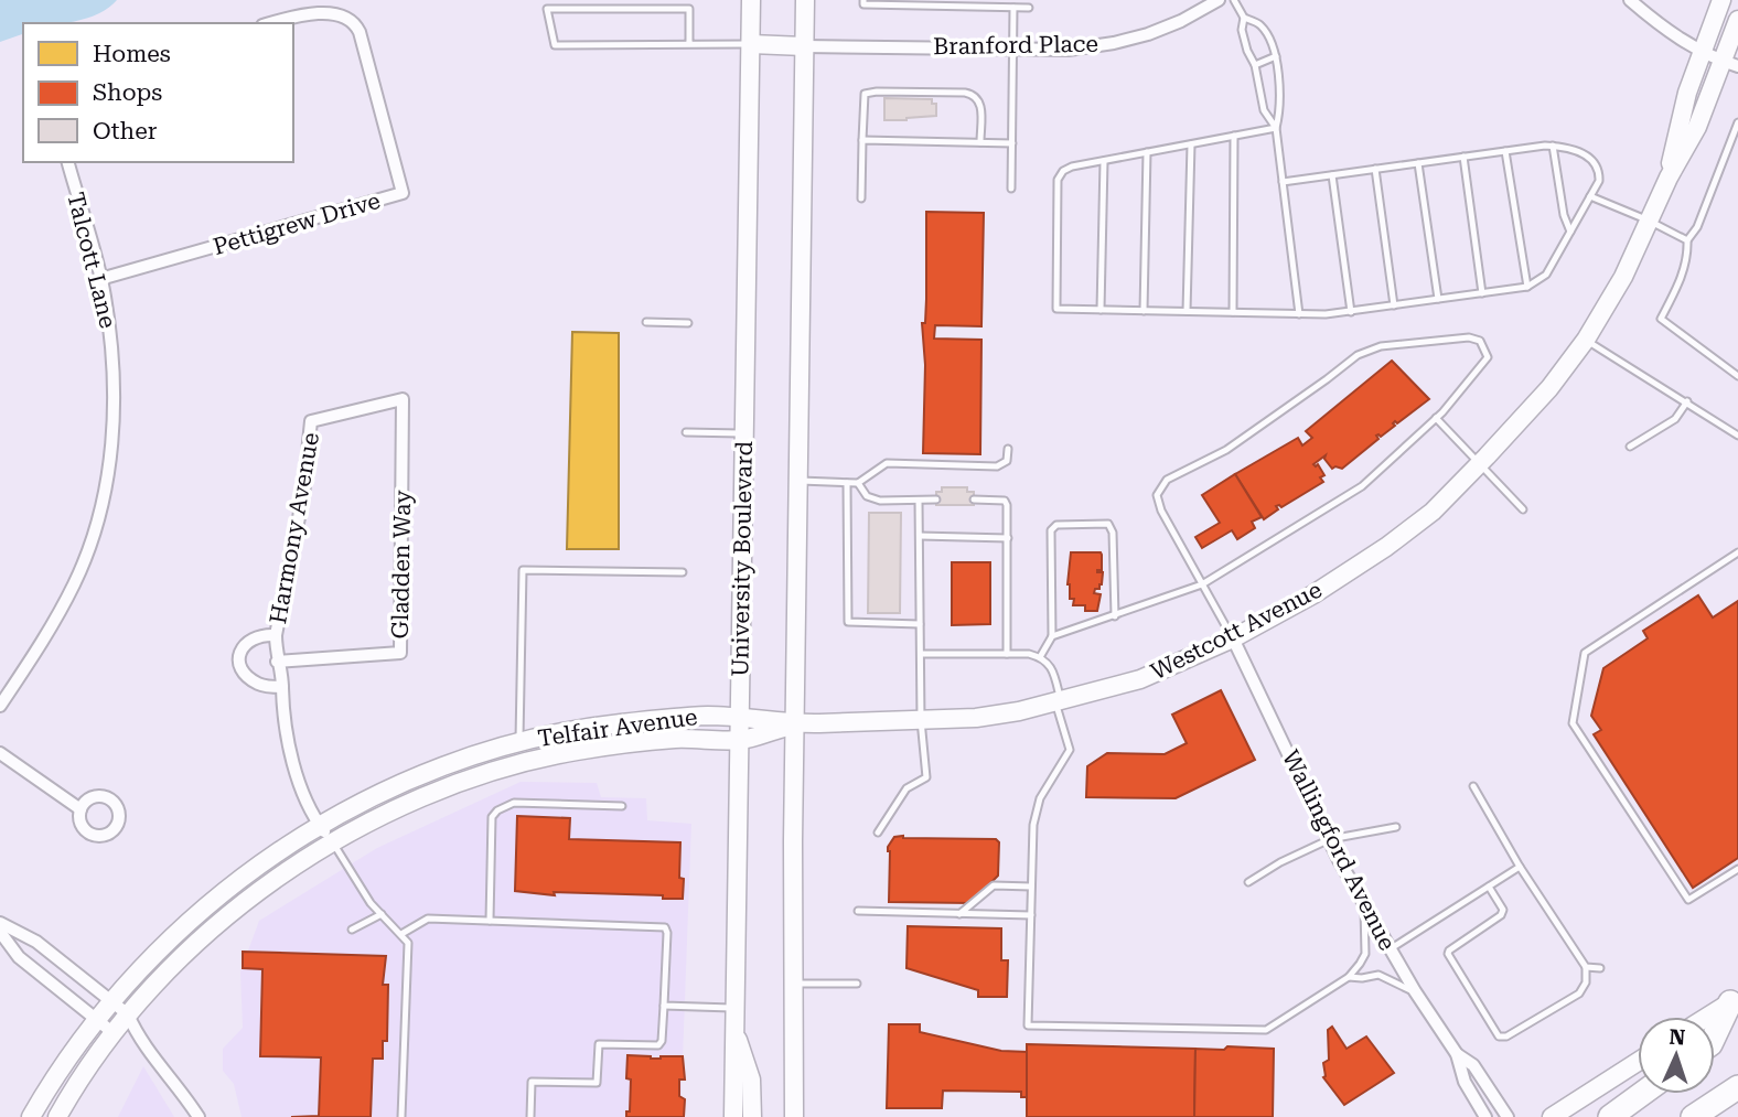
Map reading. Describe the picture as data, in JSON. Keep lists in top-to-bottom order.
{
  "streets": {
    "street": [
      "Branford Place",
      "Pettigrew Drive",
      "Talcott Lane",
      "Harmony Avenue",
      "University Boulevard",
      "Gladden Way",
      "Westcott Avenue",
      "Telfair Avenue",
      "Wallingford Avenue"
    ]
  },
  "crossings": [
    ["Pettigrew Drive", "Talcott Lane"],
    ["Harmony Avenue", "Gladden Way"],
    ["Harmony Avenue", "Telfair Avenue"],
    ["University Boulevard", "Telfair Avenue"],
    ["Westcott Avenue", "Telfair Avenue"],
    ["Westcott Avenue", "Wallingford Avenue"]
  ],
  "legend": ["Homes", "Shops", "Other"],
  "north": "top"
}
